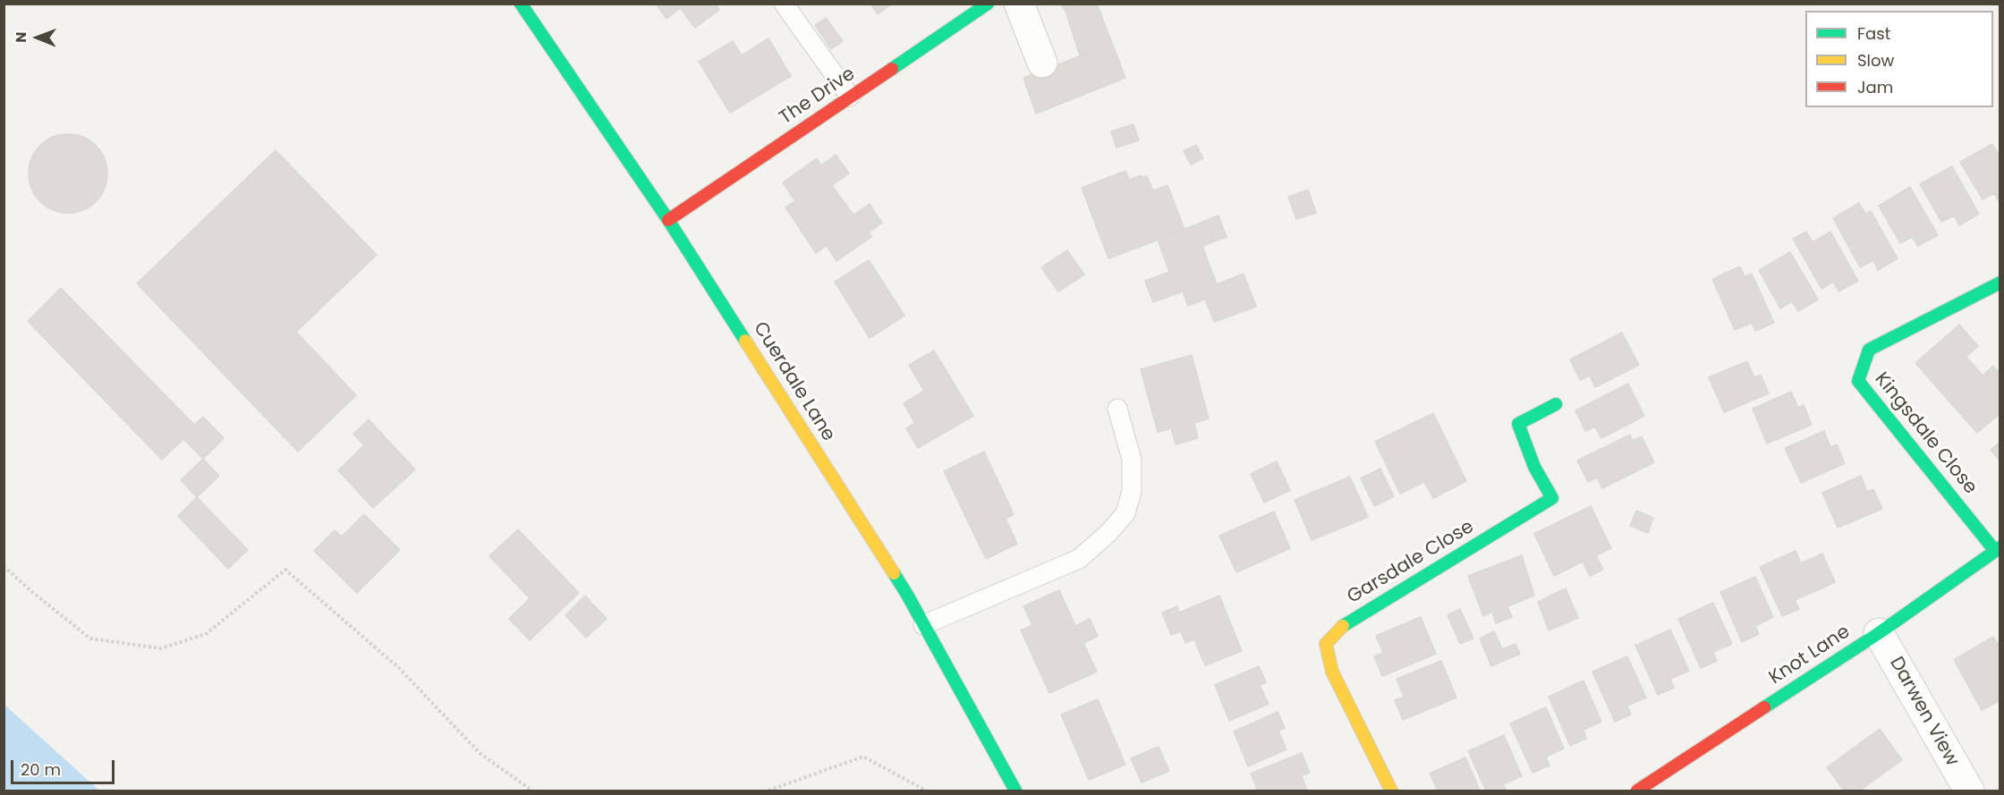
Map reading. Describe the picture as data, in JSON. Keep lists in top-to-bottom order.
{
  "streets": {
    "street": [
      "The Drive",
      "Cuerdale Lane",
      "Kingsdale Close",
      "Garsdale Close",
      "Knot Lane",
      "Darwen View"
    ]
  },
  "crossings": [
    ["The Drive", "Cuerdale Lane"],
    ["Kingsdale Close", "Knot Lane"],
    ["Knot Lane", "Darwen View"]
  ],
  "legend": ["Fast", "Slow", "Jam"],
  "scale_bar": "20 m",
  "north": "left"
}
